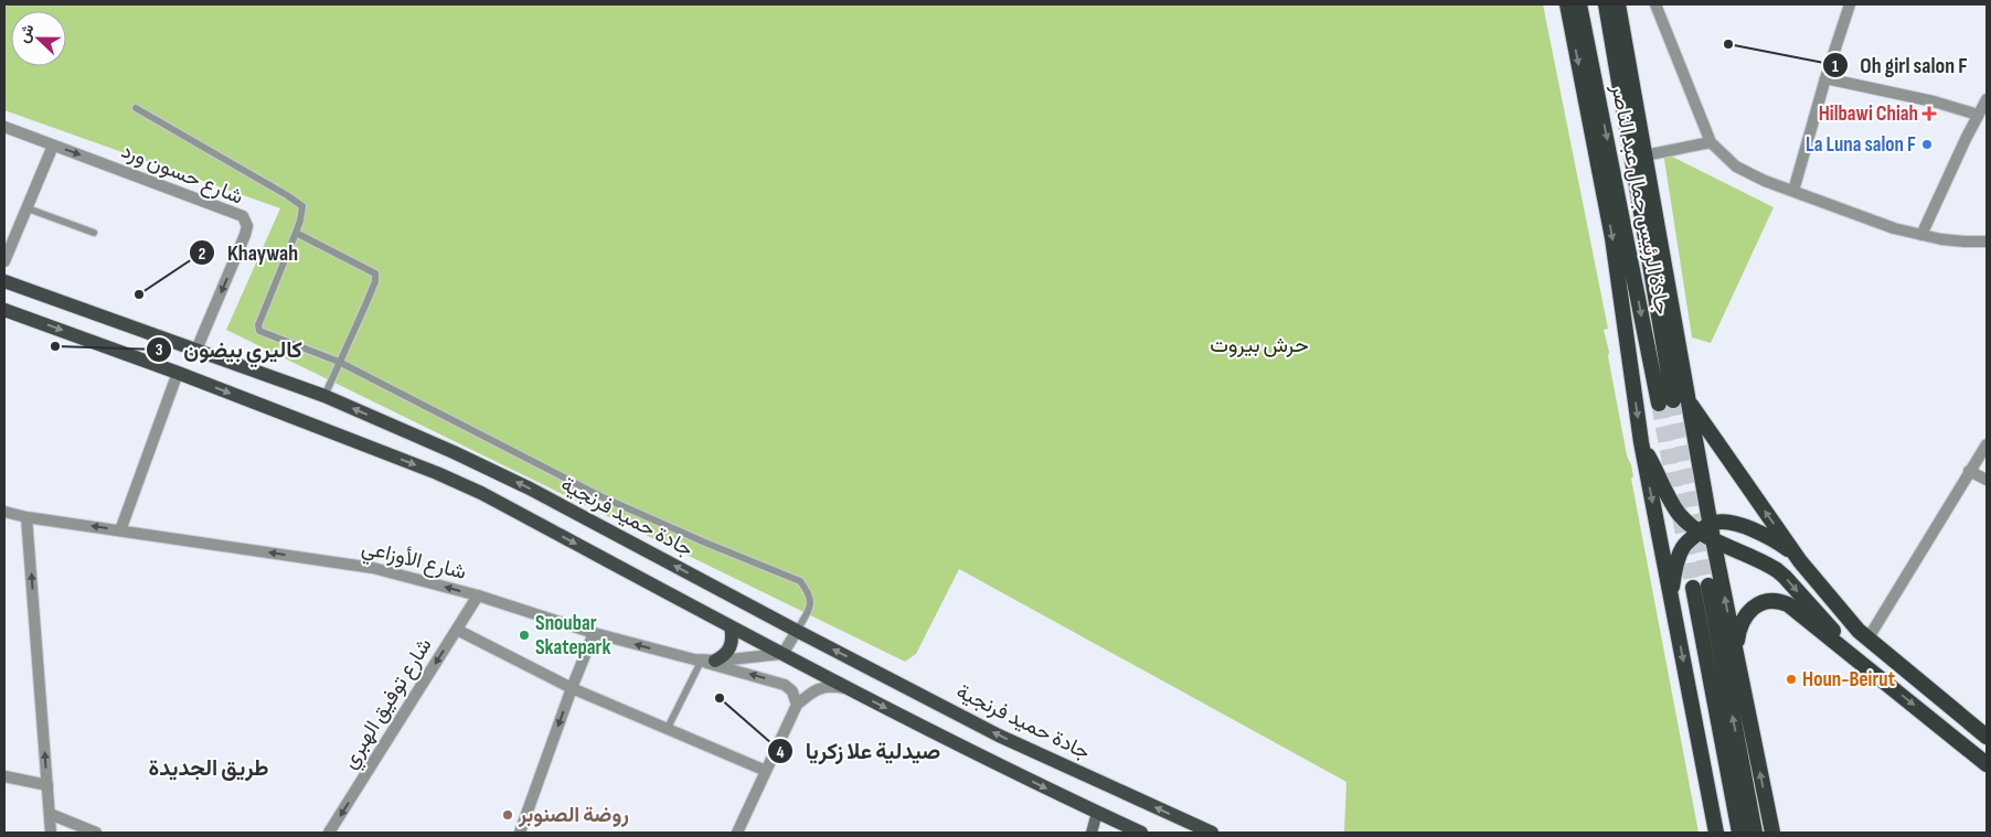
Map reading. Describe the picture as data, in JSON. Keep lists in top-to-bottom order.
{
  "streets": {
    "highway": ["جادة الرئيس جمال عبد الناصر"],
    "main road": ["جادة حميد فرنجية"],
    "street": ["شارع حسون ورد", "شارع الأوزاعي", "شارع توفيق الهبري"]
  },
  "crossings": [
    ["شارع حسون ورد", "جادة حميد فرنجية"],
    ["شارع الأوزاعي", "شارع توفيق الهبري"]
  ],
  "one_way": ["شارع الأوزاعي", "شارع توفيق الهبري"],
  "districts": ["طريق الجديدة"],
  "parks": ["حرش بيروت"],
  "places": {
    "other": [
      "Oh girl salon F",
      "La Luna salon F",
      "Khaywah",
      "كاليري بيضون",
      "Snoubar Skatepark",
      "Houn-Beirut",
      "صيدلية علا زكريا",
      "روضة الصنوبر"
    ],
    "health": ["Hilbawi Chiah"]
  },
  "north": "left"
}
